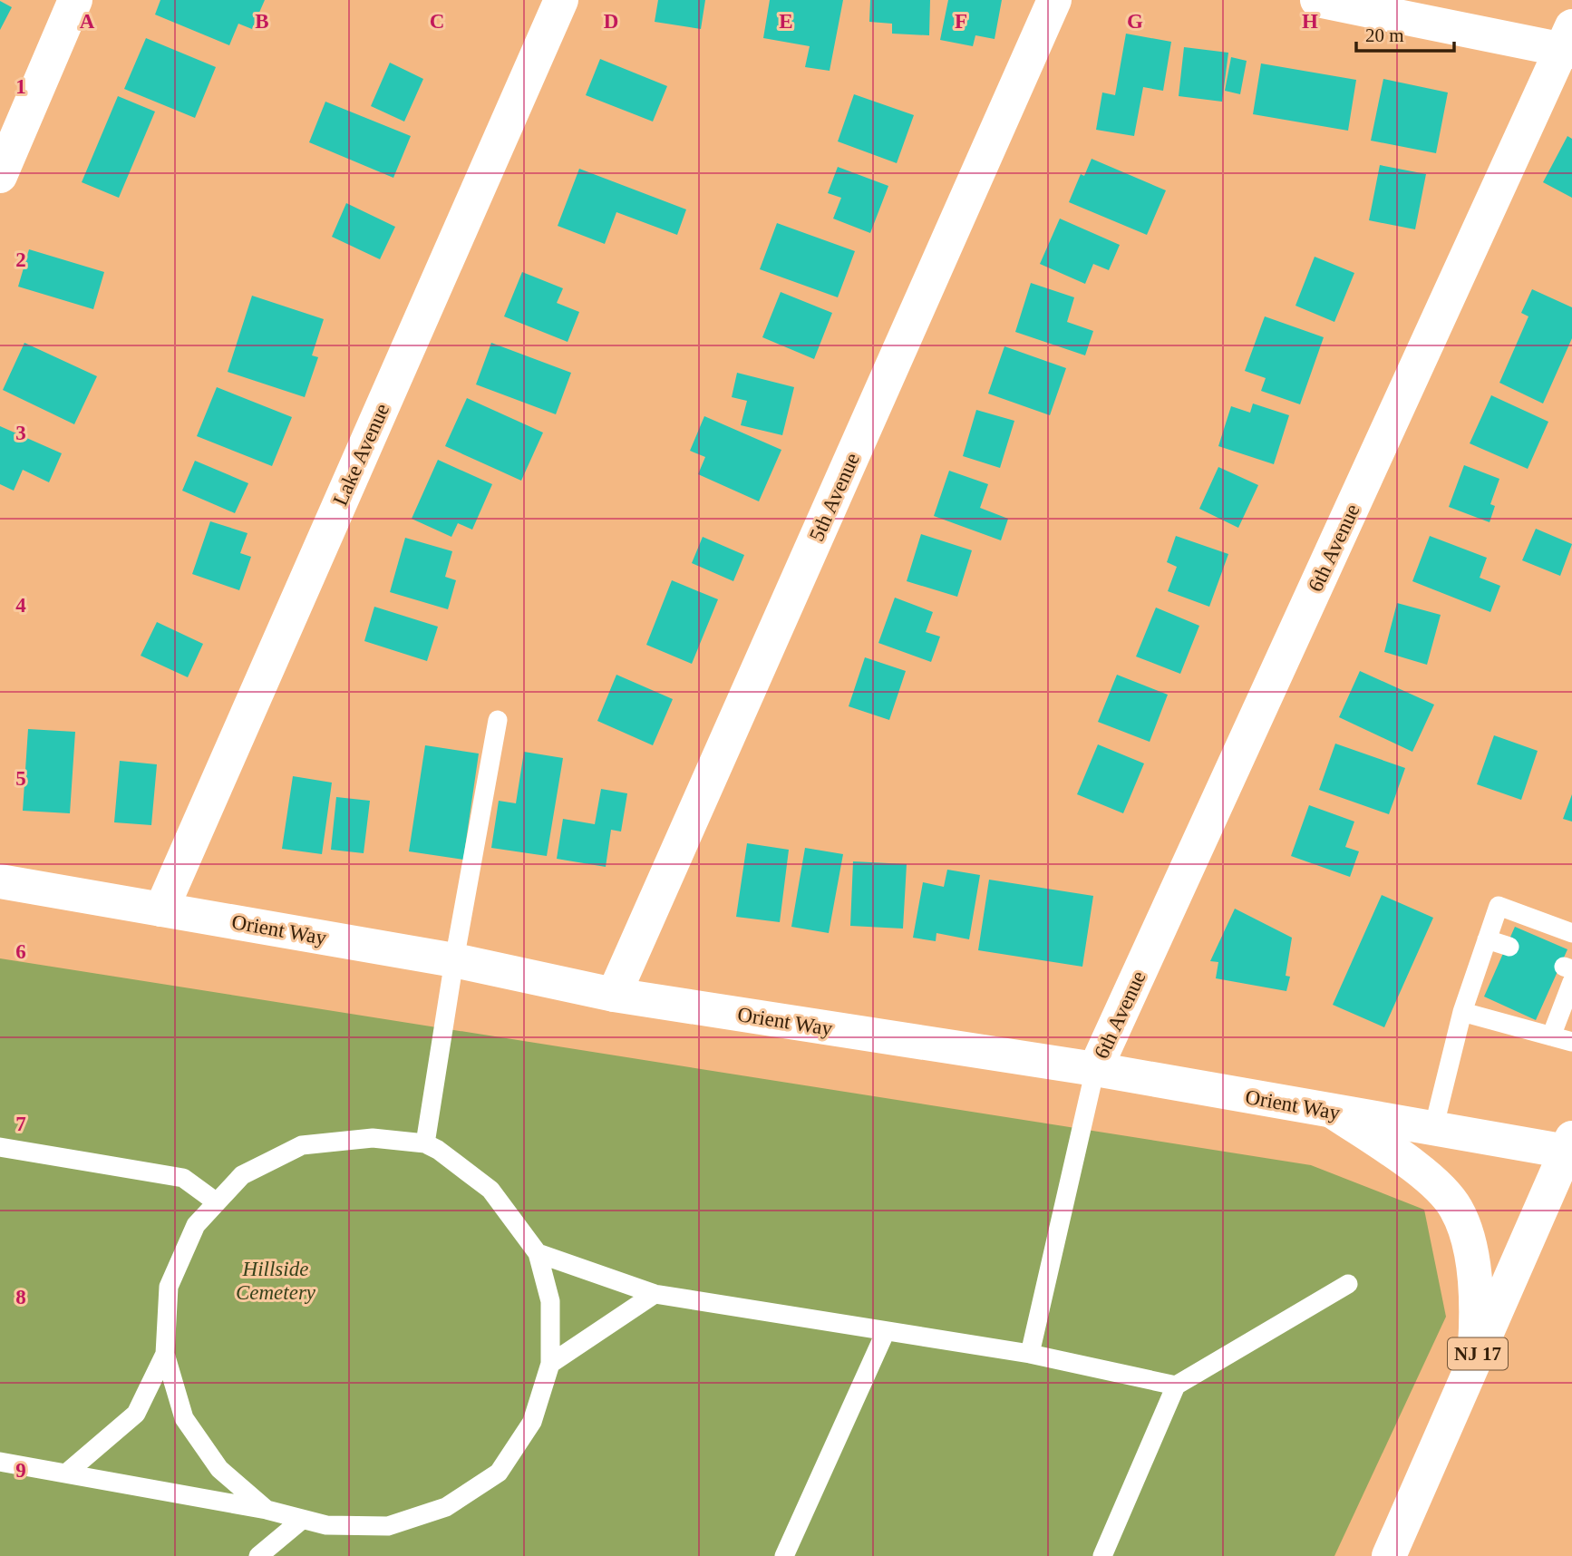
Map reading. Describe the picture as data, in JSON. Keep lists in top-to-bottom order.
{
  "streets": {
    "street": [
      "Lake Avenue",
      "5th Avenue",
      "6th Avenue",
      "Orient Way",
      "NJ 17"
    ]
  },
  "crossings": [
    ["Lake Avenue", "Orient Way"],
    ["5th Avenue", "Orient Way"],
    ["6th Avenue", "Orient Way"],
    ["Orient Way", "NJ 17"]
  ],
  "parks": ["Hillside Cemetery"],
  "scale_bar": "20 m",
  "grid": {
    "columns": [
      "A",
      "B",
      "C",
      "D",
      "E",
      "F",
      "G",
      "H"
    ],
    "rows": [
      "1",
      "2",
      "3",
      "4",
      "5",
      "6",
      "7",
      "8",
      "9"
    ]
  }
}
